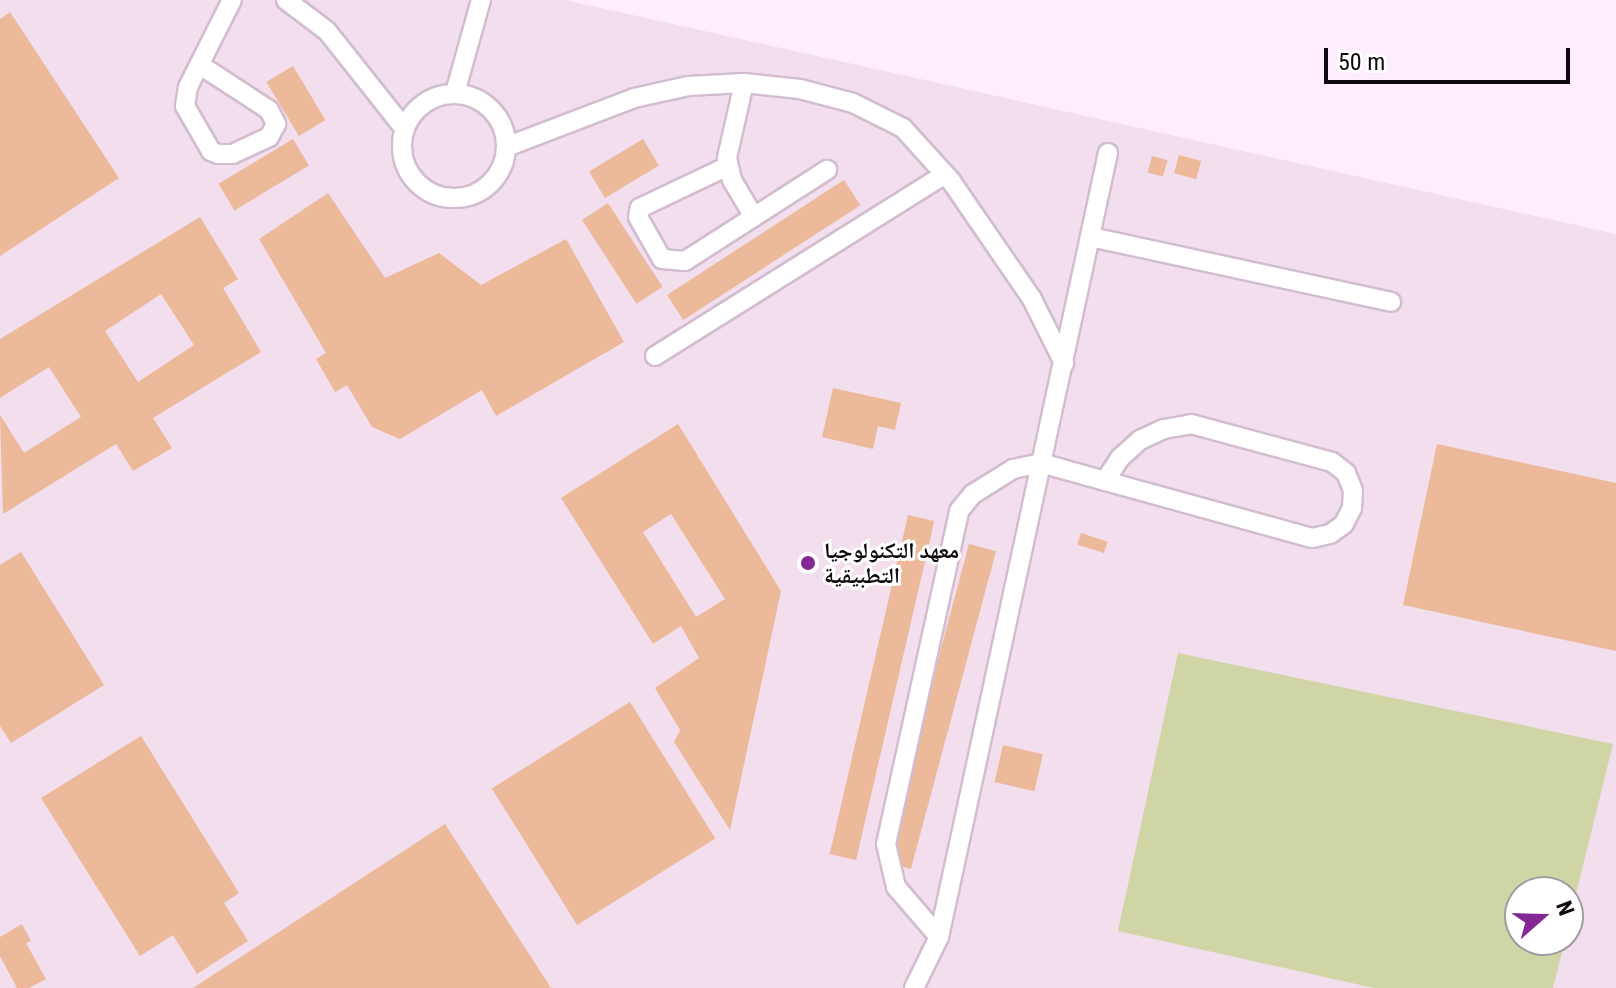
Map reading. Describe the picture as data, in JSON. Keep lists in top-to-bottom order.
{
  "places": ["معهد التكنولوجيا التطبيقية"],
  "scale_bar": "50 m",
  "north": "right"
}
